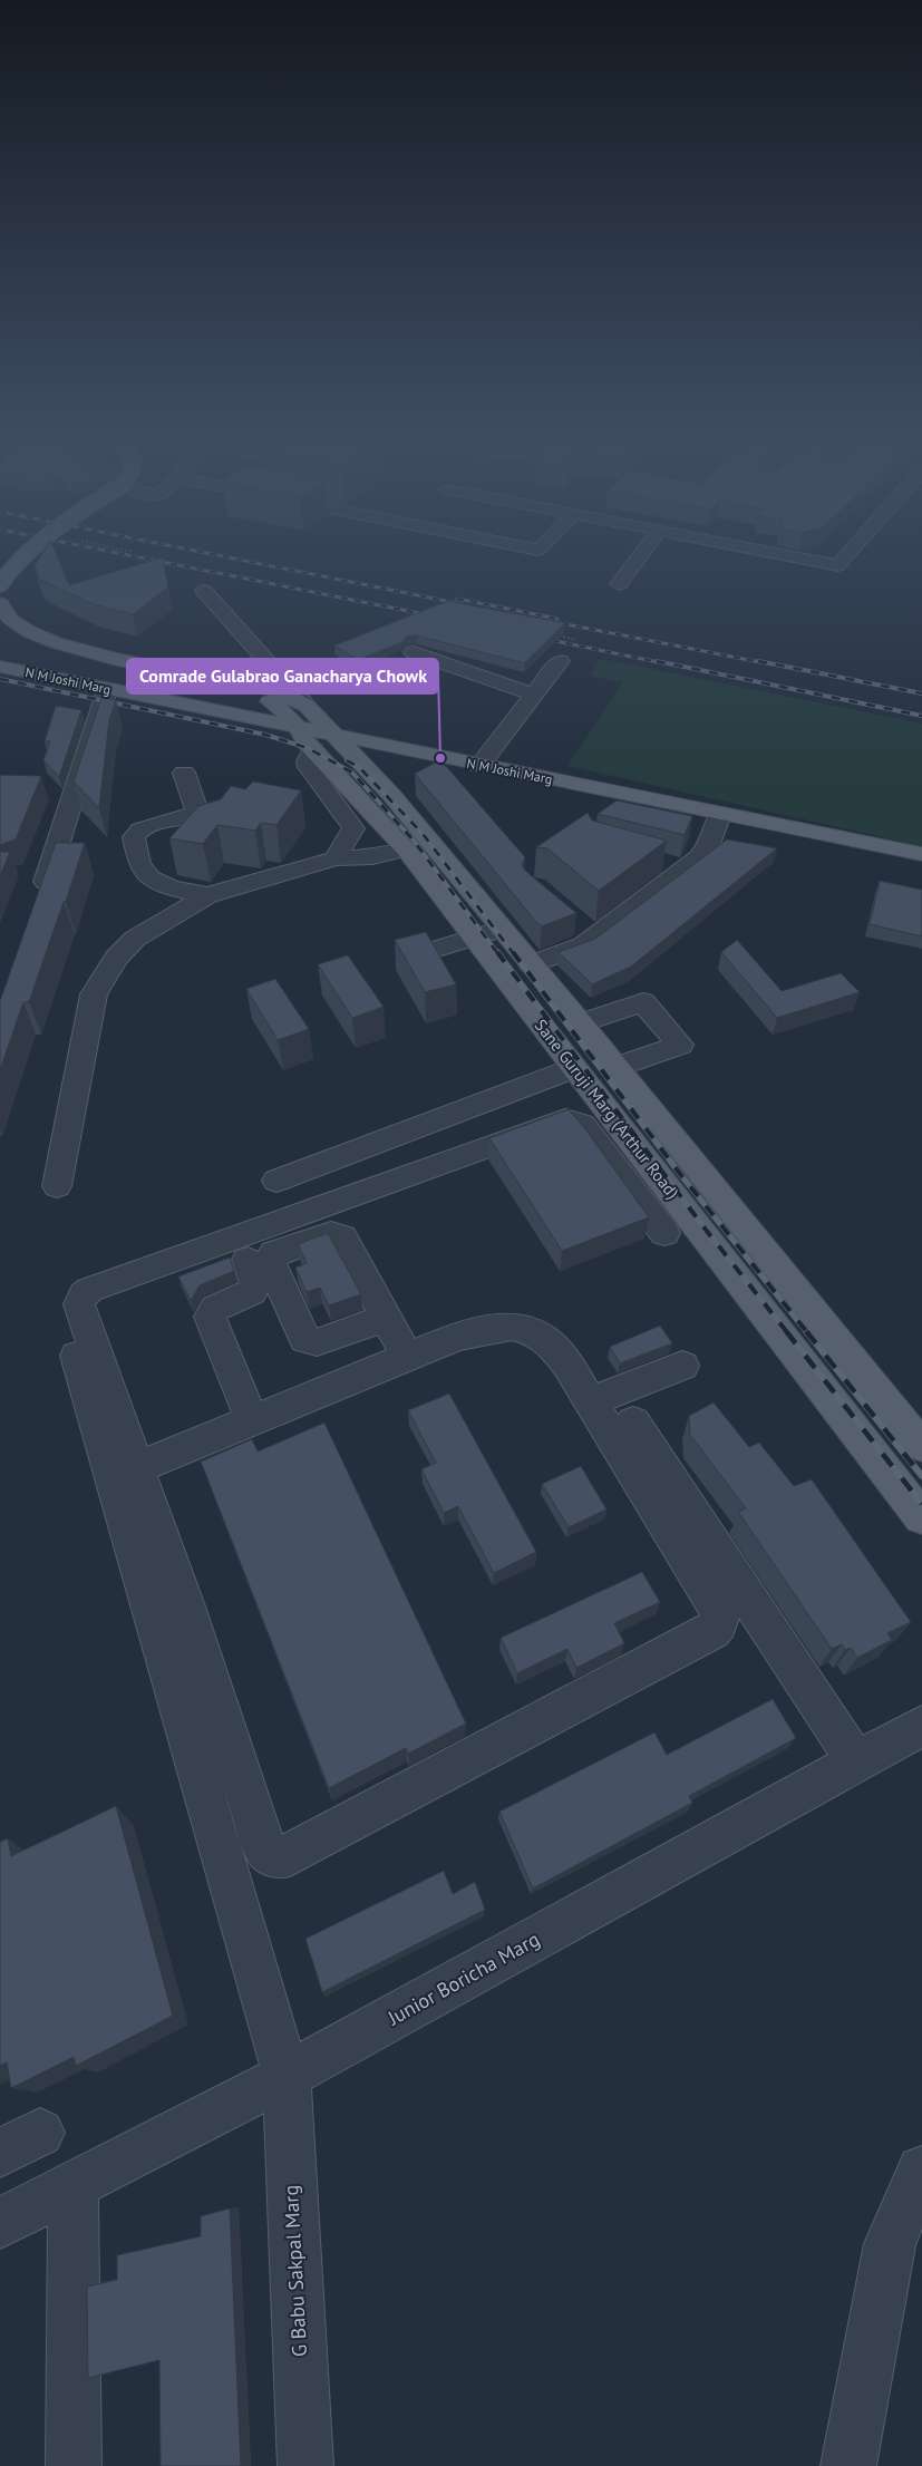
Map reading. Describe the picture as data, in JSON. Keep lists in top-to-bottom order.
{
  "streets": {
    "main road": ["N M Joshi Marg", "Sane Guruji Marg (Arthur Road)"],
    "street": ["Junior Boricha Marg", "G Babu Sakpal Marg"]
  },
  "crossings": [
    ["N M Joshi Marg", "Sane Guruji Marg (Arthur Road)"],
    ["Junior Boricha Marg", "G Babu Sakpal Marg"]
  ],
  "places": ["Comrade Gulabrao Ganacharya Chowk"]
}
